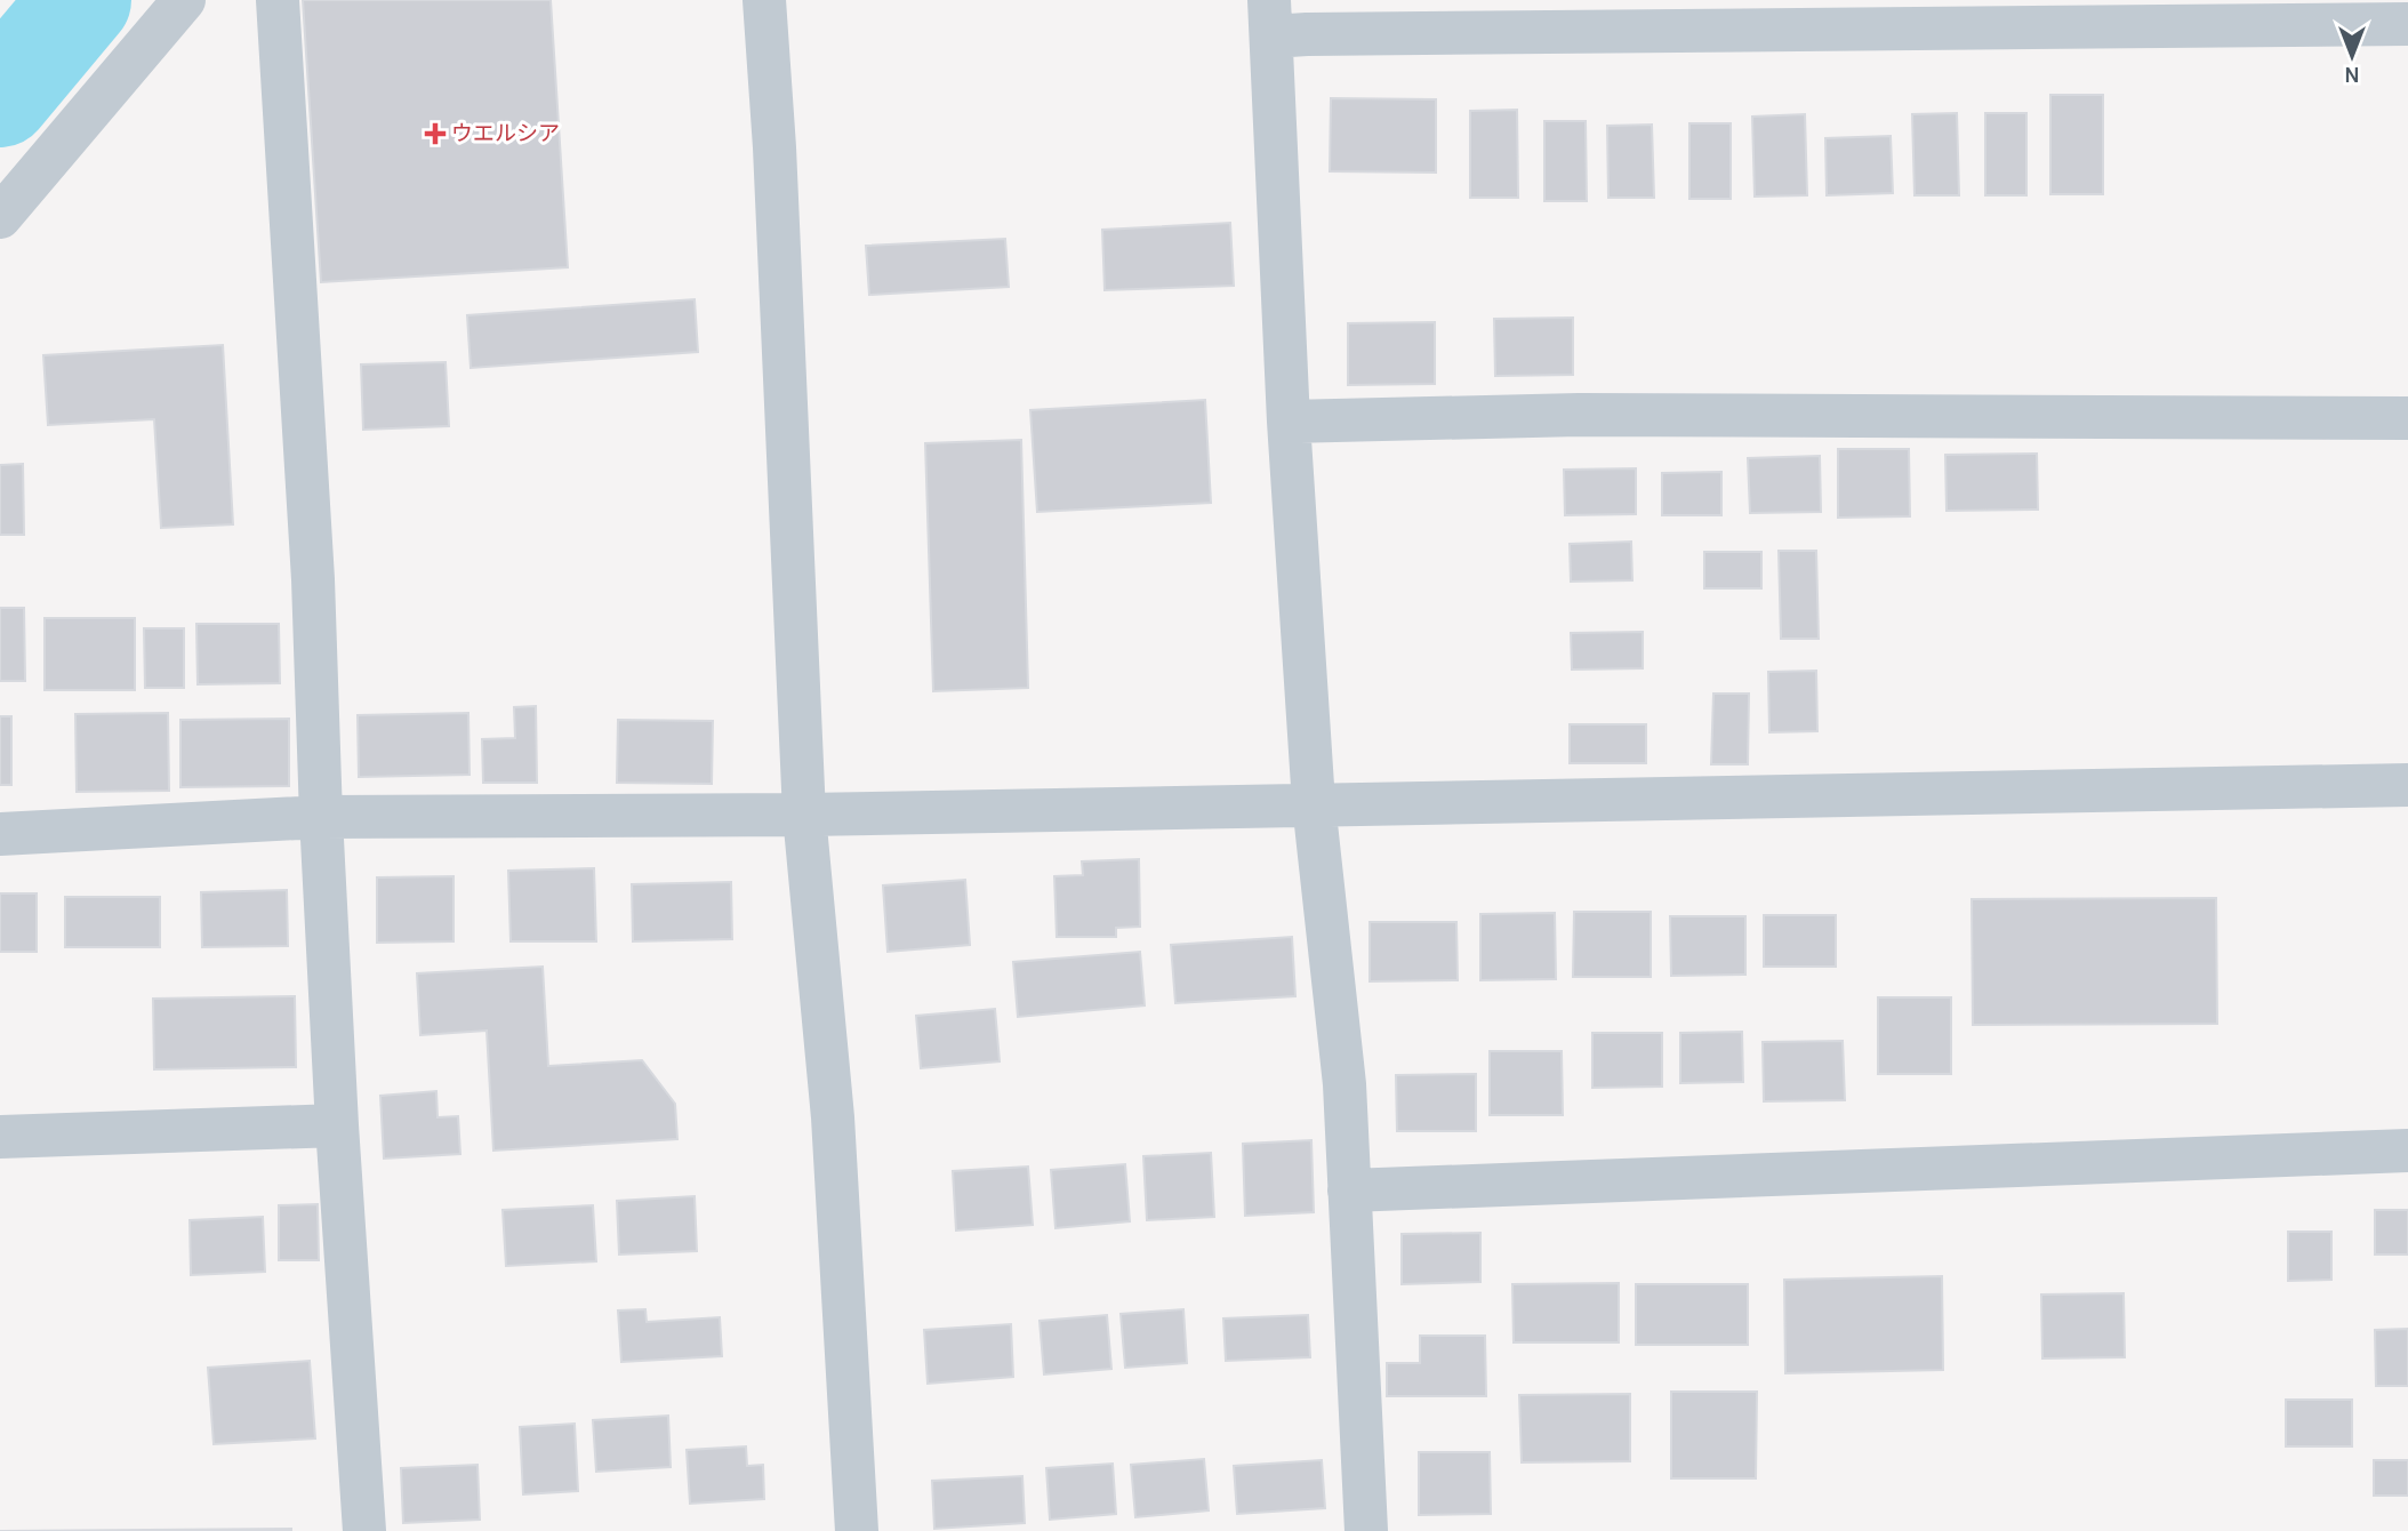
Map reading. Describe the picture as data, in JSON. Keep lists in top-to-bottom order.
{
  "places": {
    "health": ["ウエルシア"]
  },
  "north": "bottom"
}
